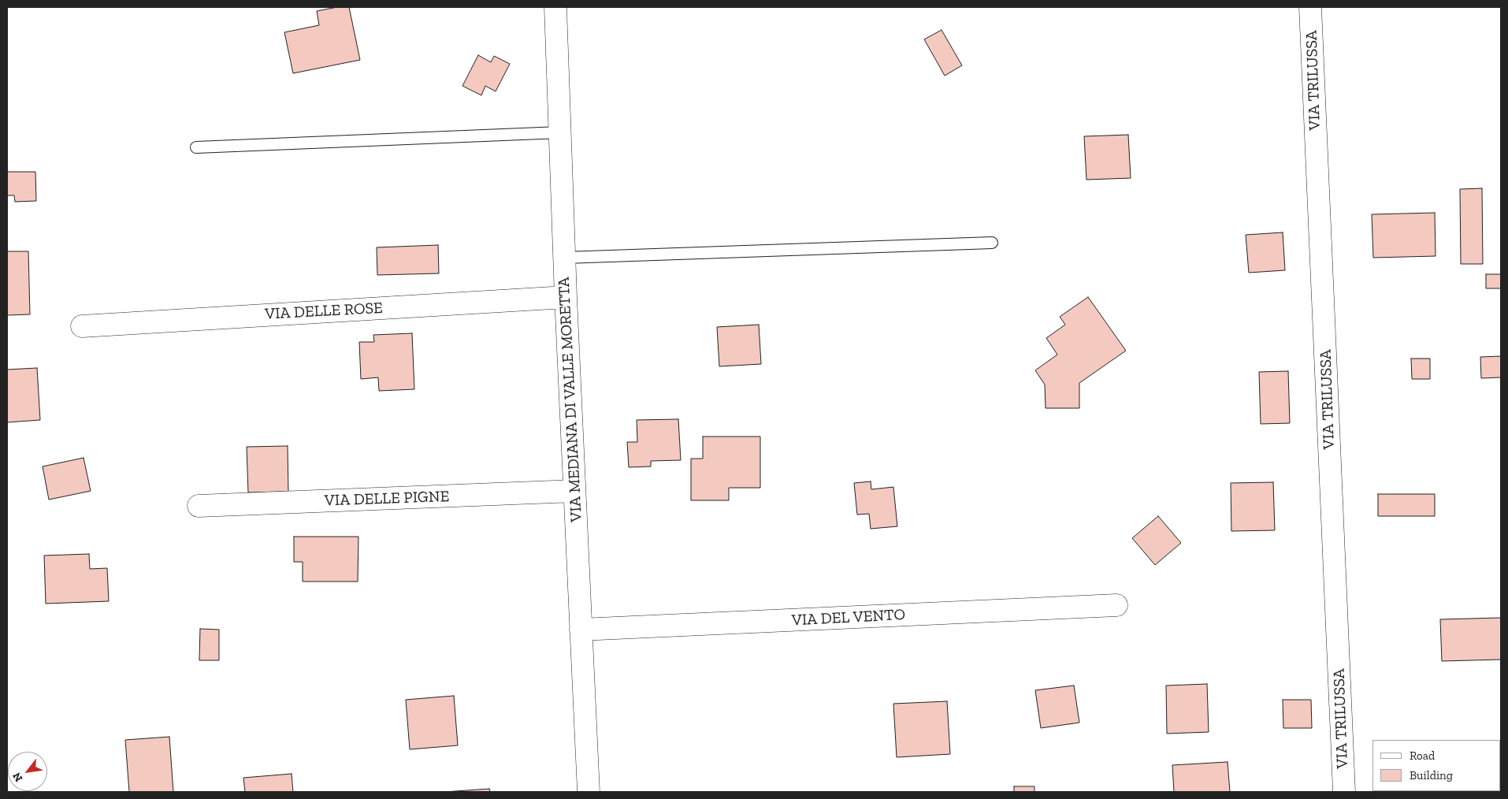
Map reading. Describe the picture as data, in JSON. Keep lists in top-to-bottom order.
{
  "streets": {
    "street": [
      "VIA TRILUSSA",
      "VIA DELLE ROSE",
      "VIA MEDIANA DI VALLE MORETTA",
      "VIA DELLE PIGNE",
      "VIA DEL VENTO"
    ]
  },
  "crossings": [
    ["VIA DELLE ROSE", "VIA MEDIANA DI VALLE MORETTA"],
    ["VIA MEDIANA DI VALLE MORETTA", "VIA DELLE PIGNE"],
    ["VIA MEDIANA DI VALLE MORETTA", "VIA DEL VENTO"]
  ],
  "legend": ["Road", "Building"],
  "north": "bottom left"
}
